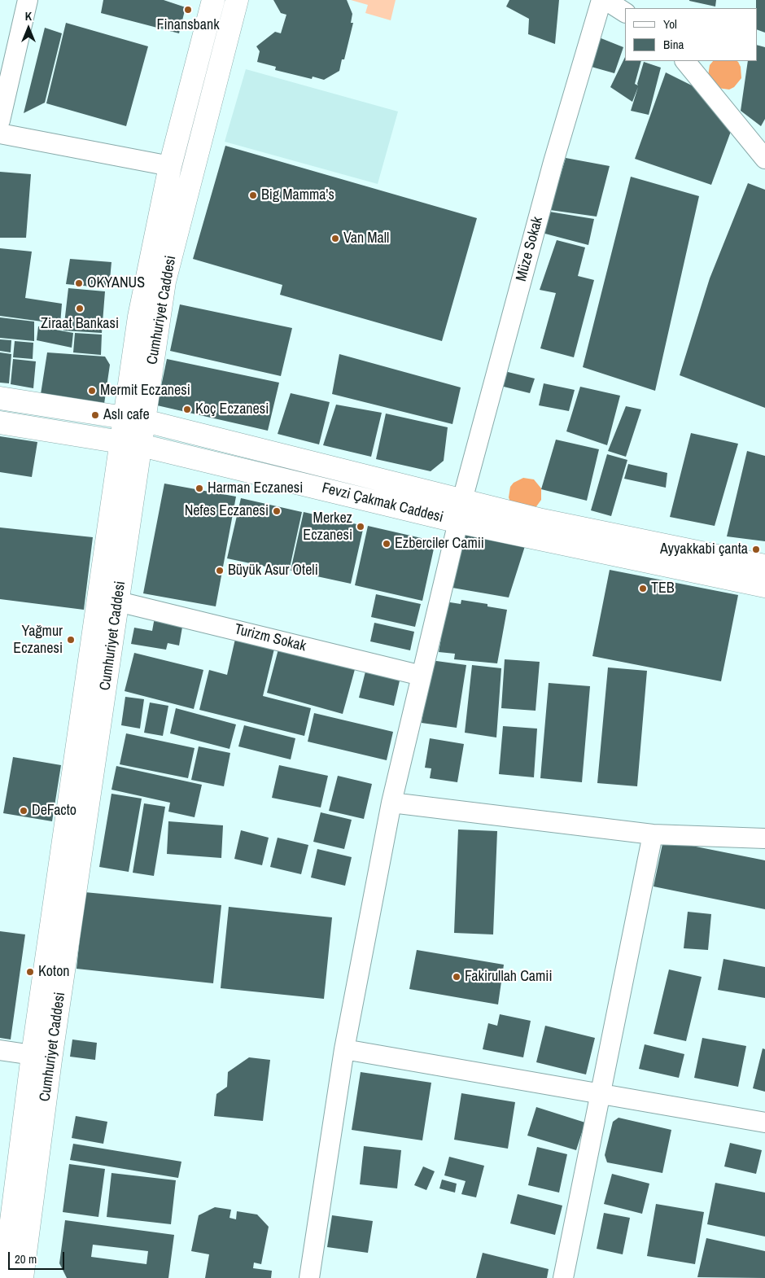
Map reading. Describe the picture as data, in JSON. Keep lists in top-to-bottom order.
{
  "streets": {
    "main road": ["Cumhuriyet Caddesi", "Fevzi Çakmak Caddesi"],
    "street": ["Müze Sokak", "Turizm Sokak"]
  },
  "crossings": [
    ["Müze Sokak", "Fevzi Çakmak Caddesi"],
    ["Müze Sokak", "Turizm Sokak"],
    ["Cumhuriyet Caddesi", "Fevzi Çakmak Caddesi"],
    ["Cumhuriyet Caddesi", "Turizm Sokak"]
  ],
  "places": [
    "Finansbank",
    "Big Mamma's",
    "Van Mall",
    "OKYANUS",
    "Ziraat Bankasi",
    "Mermit Eczanesi",
    "Koç Eczanesi",
    "Aslı cafe",
    "Harman Eczanesi",
    "Nefes Eczanesi",
    "Merkez Eczanesi",
    "Ezberciler Camii",
    "Ayyakkabi çanta",
    "Büyük Asur Oteli",
    "TEB",
    "Yağmur Eczanesi",
    "DeFacto",
    "Koton",
    "Fakirullah Camii"
  ],
  "legend": ["Yol", "Bina"],
  "scale_bar": "20 m",
  "north": "top"
}
